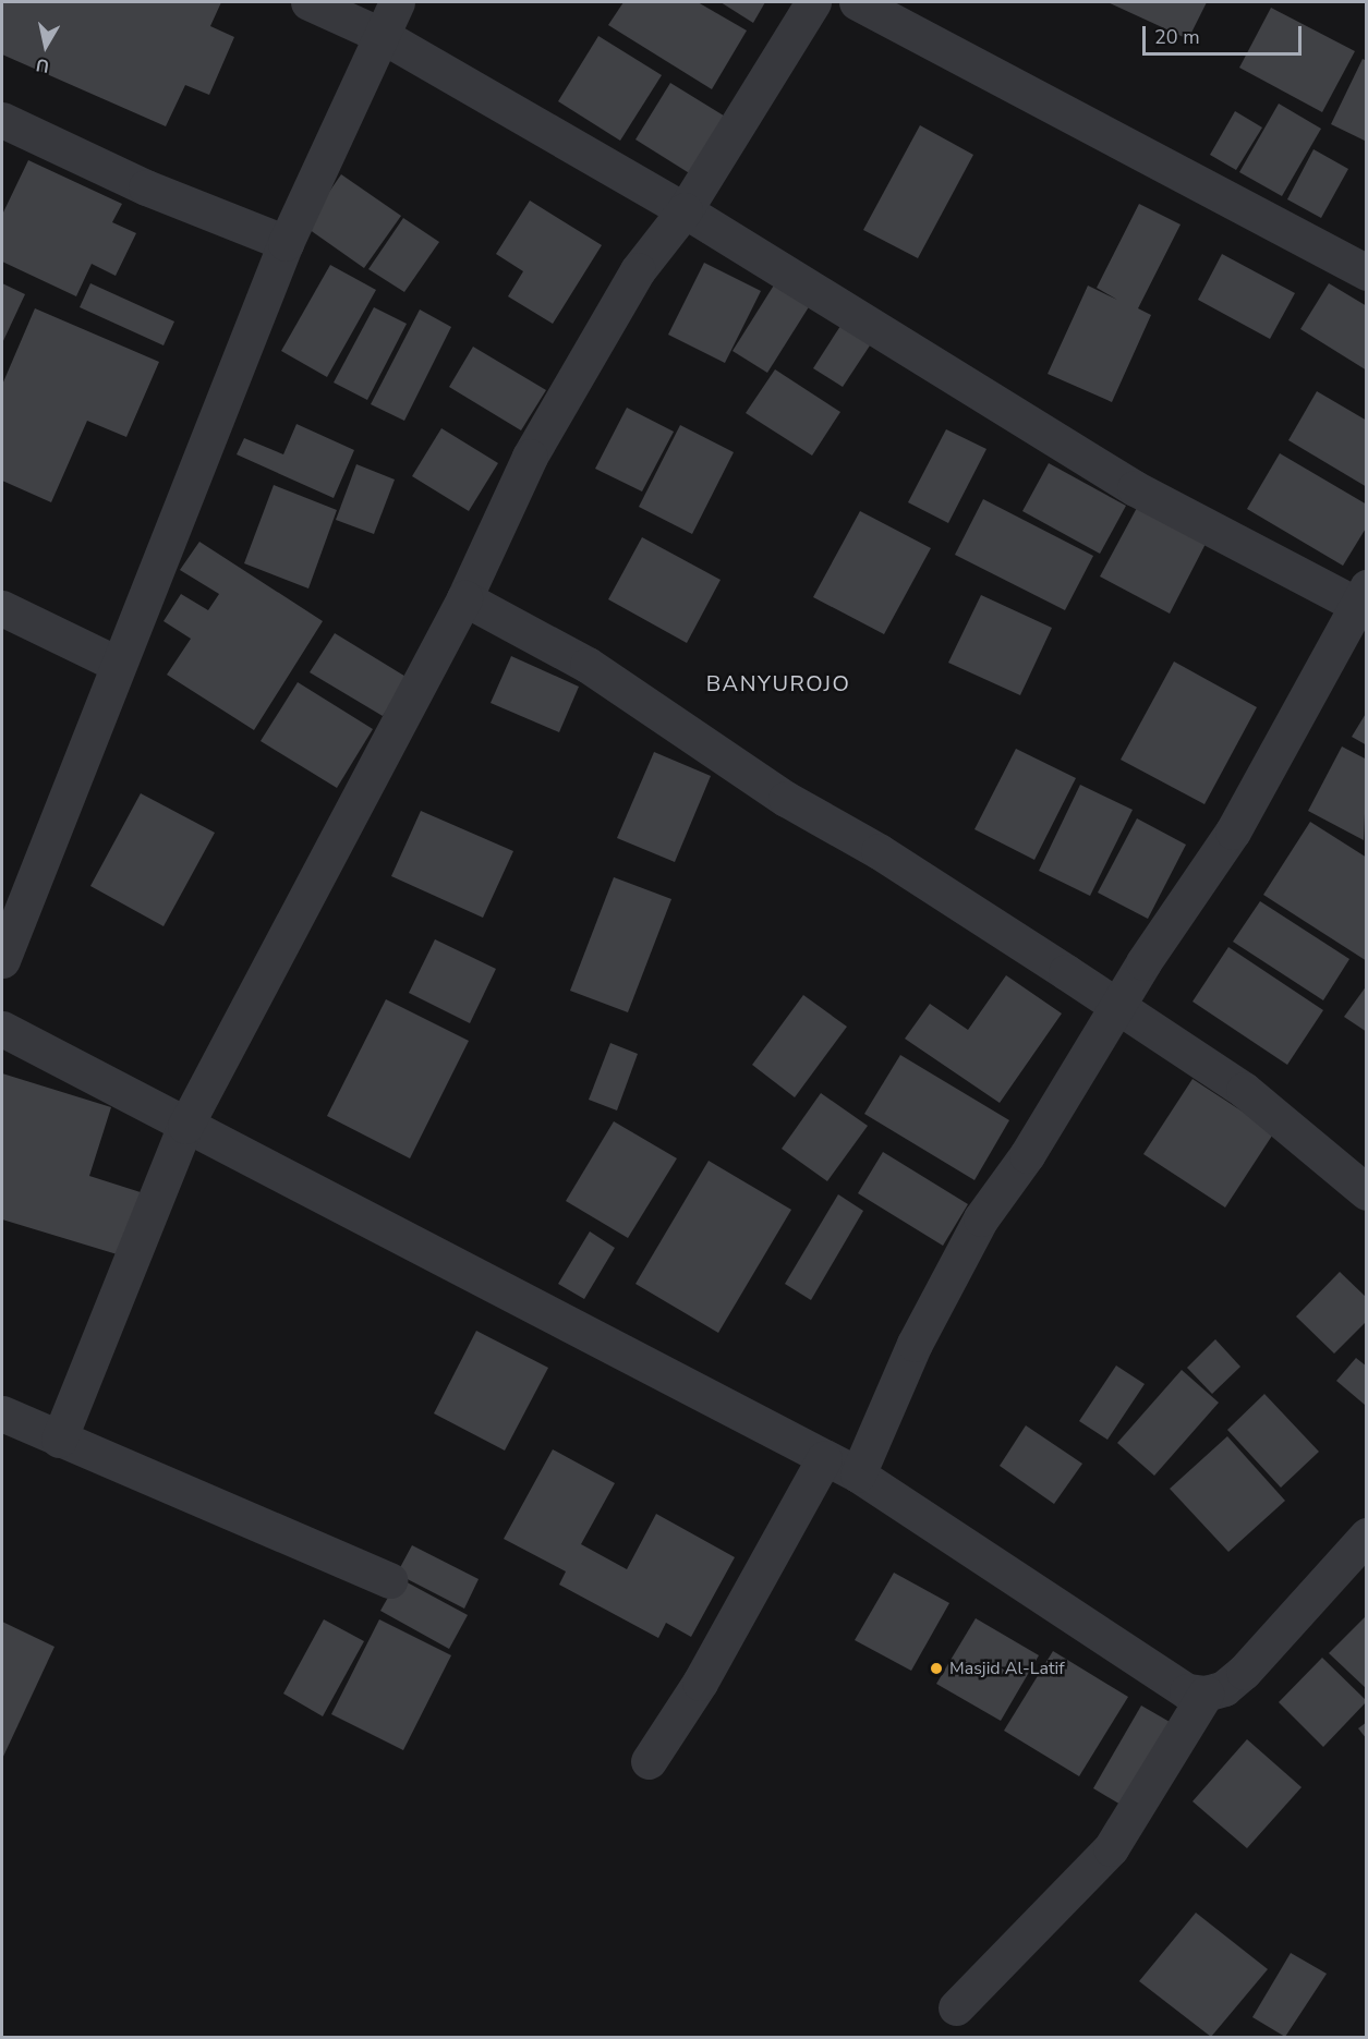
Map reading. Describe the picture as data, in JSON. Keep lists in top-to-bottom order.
{
  "districts": ["BANYUROJO"],
  "places": ["Masjid Al-Latif"],
  "scale_bar": "20 m",
  "north": "bottom"
}
